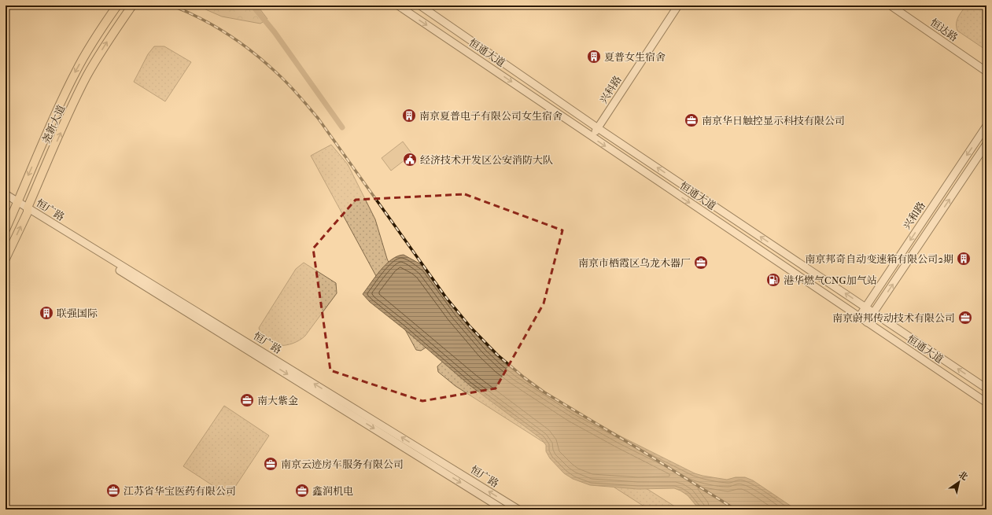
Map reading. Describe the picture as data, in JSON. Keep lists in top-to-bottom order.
{
  "streets": {
    "main road": [
      "恒达路",
      "恒通大道",
      "兴科路",
      "尧新大道",
      "恒广路",
      "兴和路"
    ]
  },
  "crossings": [
    ["恒通大道", "兴科路"],
    ["恒通大道", "兴和路"],
    ["尧新大道", "恒广路"]
  ],
  "places": {
    "building": [
      "夏普女生宿舍",
      "南京夏普电子有限公司女生宿舍",
      "南京邦奇自动变速箱有限公司2期",
      "联强国际"
    ],
    "office": [
      "南京华日触控显示科技有限公司",
      "南京市栖霞区乌龙木器厂",
      "南京蔚邦传动技术有限公司",
      "南大紫金",
      "南京云迹房车服务有限公司",
      "江苏省华宝医药有限公司",
      "鑫润机电"
    ],
    "public building": ["经济技术开发区公安消防大队"],
    "fuel station": ["港华燃气CNG加气站"]
  },
  "north": "top right"
}
